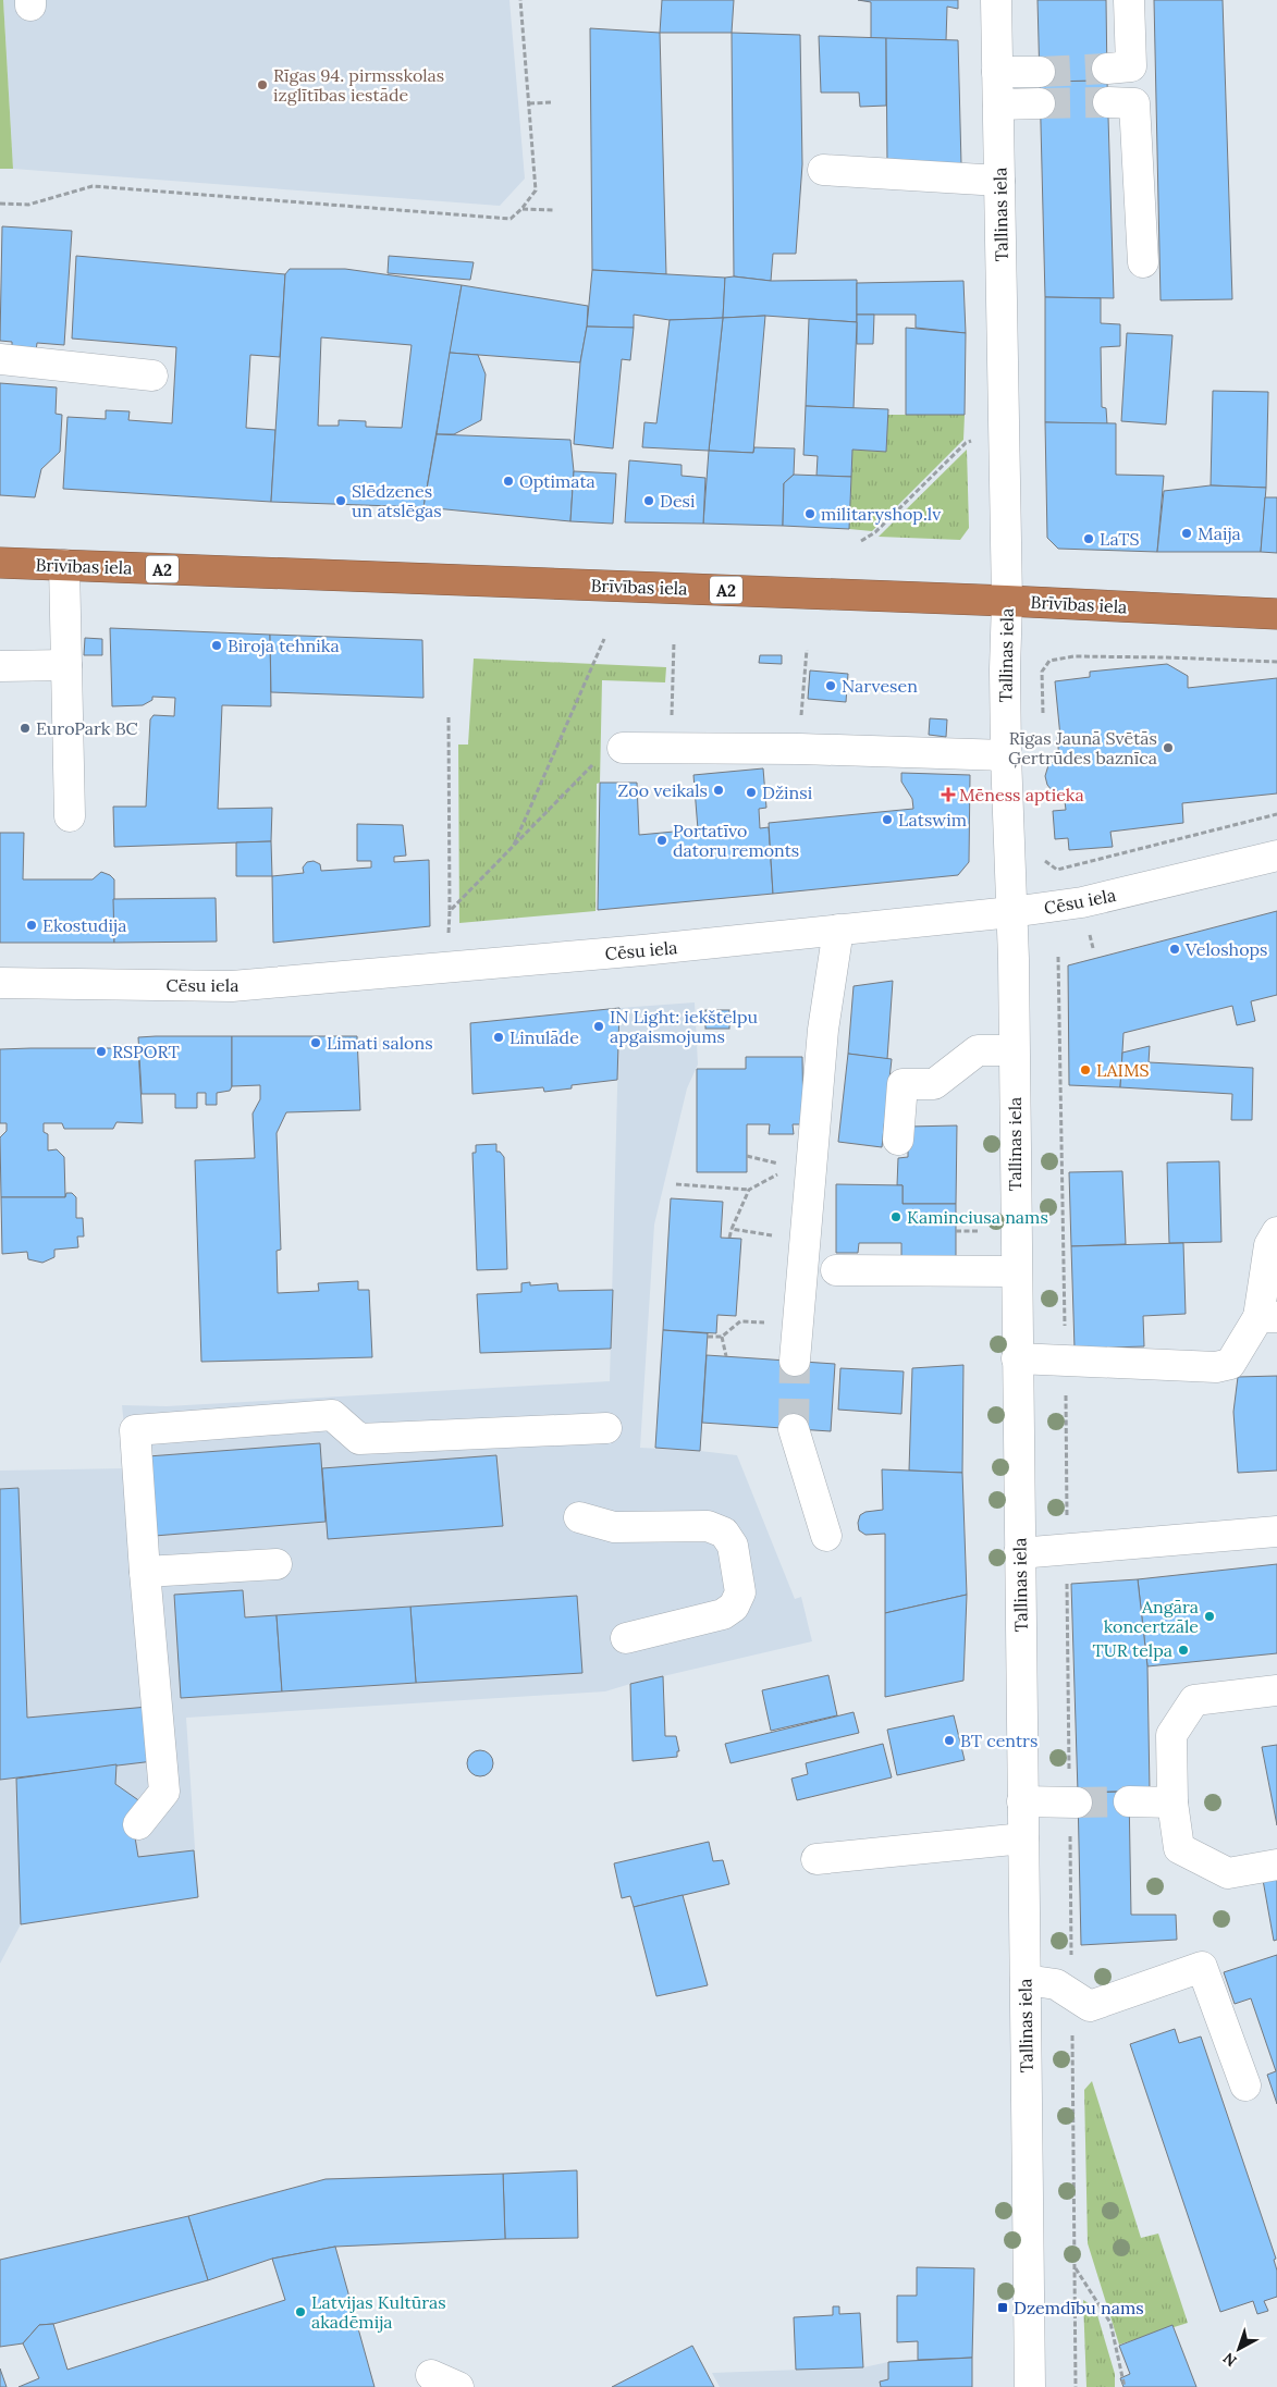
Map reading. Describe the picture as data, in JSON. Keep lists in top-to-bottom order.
{
  "streets": {
    "highway": ["Brīvības iela", "A2"],
    "street": ["Tallinas iela", "Cēsu iela"]
  },
  "crossings": [
    ["Tallinas iela", "Brīvības iela"],
    ["Tallinas iela", "Cēsu iela"]
  ],
  "places": {
    "other": [
      "Rīgas 94. pirmsskolas izglītības iestāde",
      "Optimata",
      "Slēdzenes un atslēgas",
      "Desi",
      "militaryshop.lv",
      "Maija",
      "LaTS",
      "Biroja tehnika",
      "Narvesen",
      "EuroPark BC",
      "Rīgas Jaunā Svētās Ģertrūdes baznīca",
      "Zoo veikals",
      "Džinsi",
      "Latswim",
      "Portatīvo datoru remonts",
      "Ekostudija",
      "Veloshops",
      "IN Light: iekštelpu apgaismojums",
      "Linulāde",
      "Limati salons",
      "RSPORT",
      "LAIMS",
      "Kaminciusa nams",
      "Angāra koncertzāle",
      "TUR telpa",
      "BT centrs",
      "Latvijas Kultūras akadēmija"
    ],
    "health": ["Mēness aptieka"],
    "transit": ["Dzemdību nams"]
  },
  "north": "bottom left"
}
